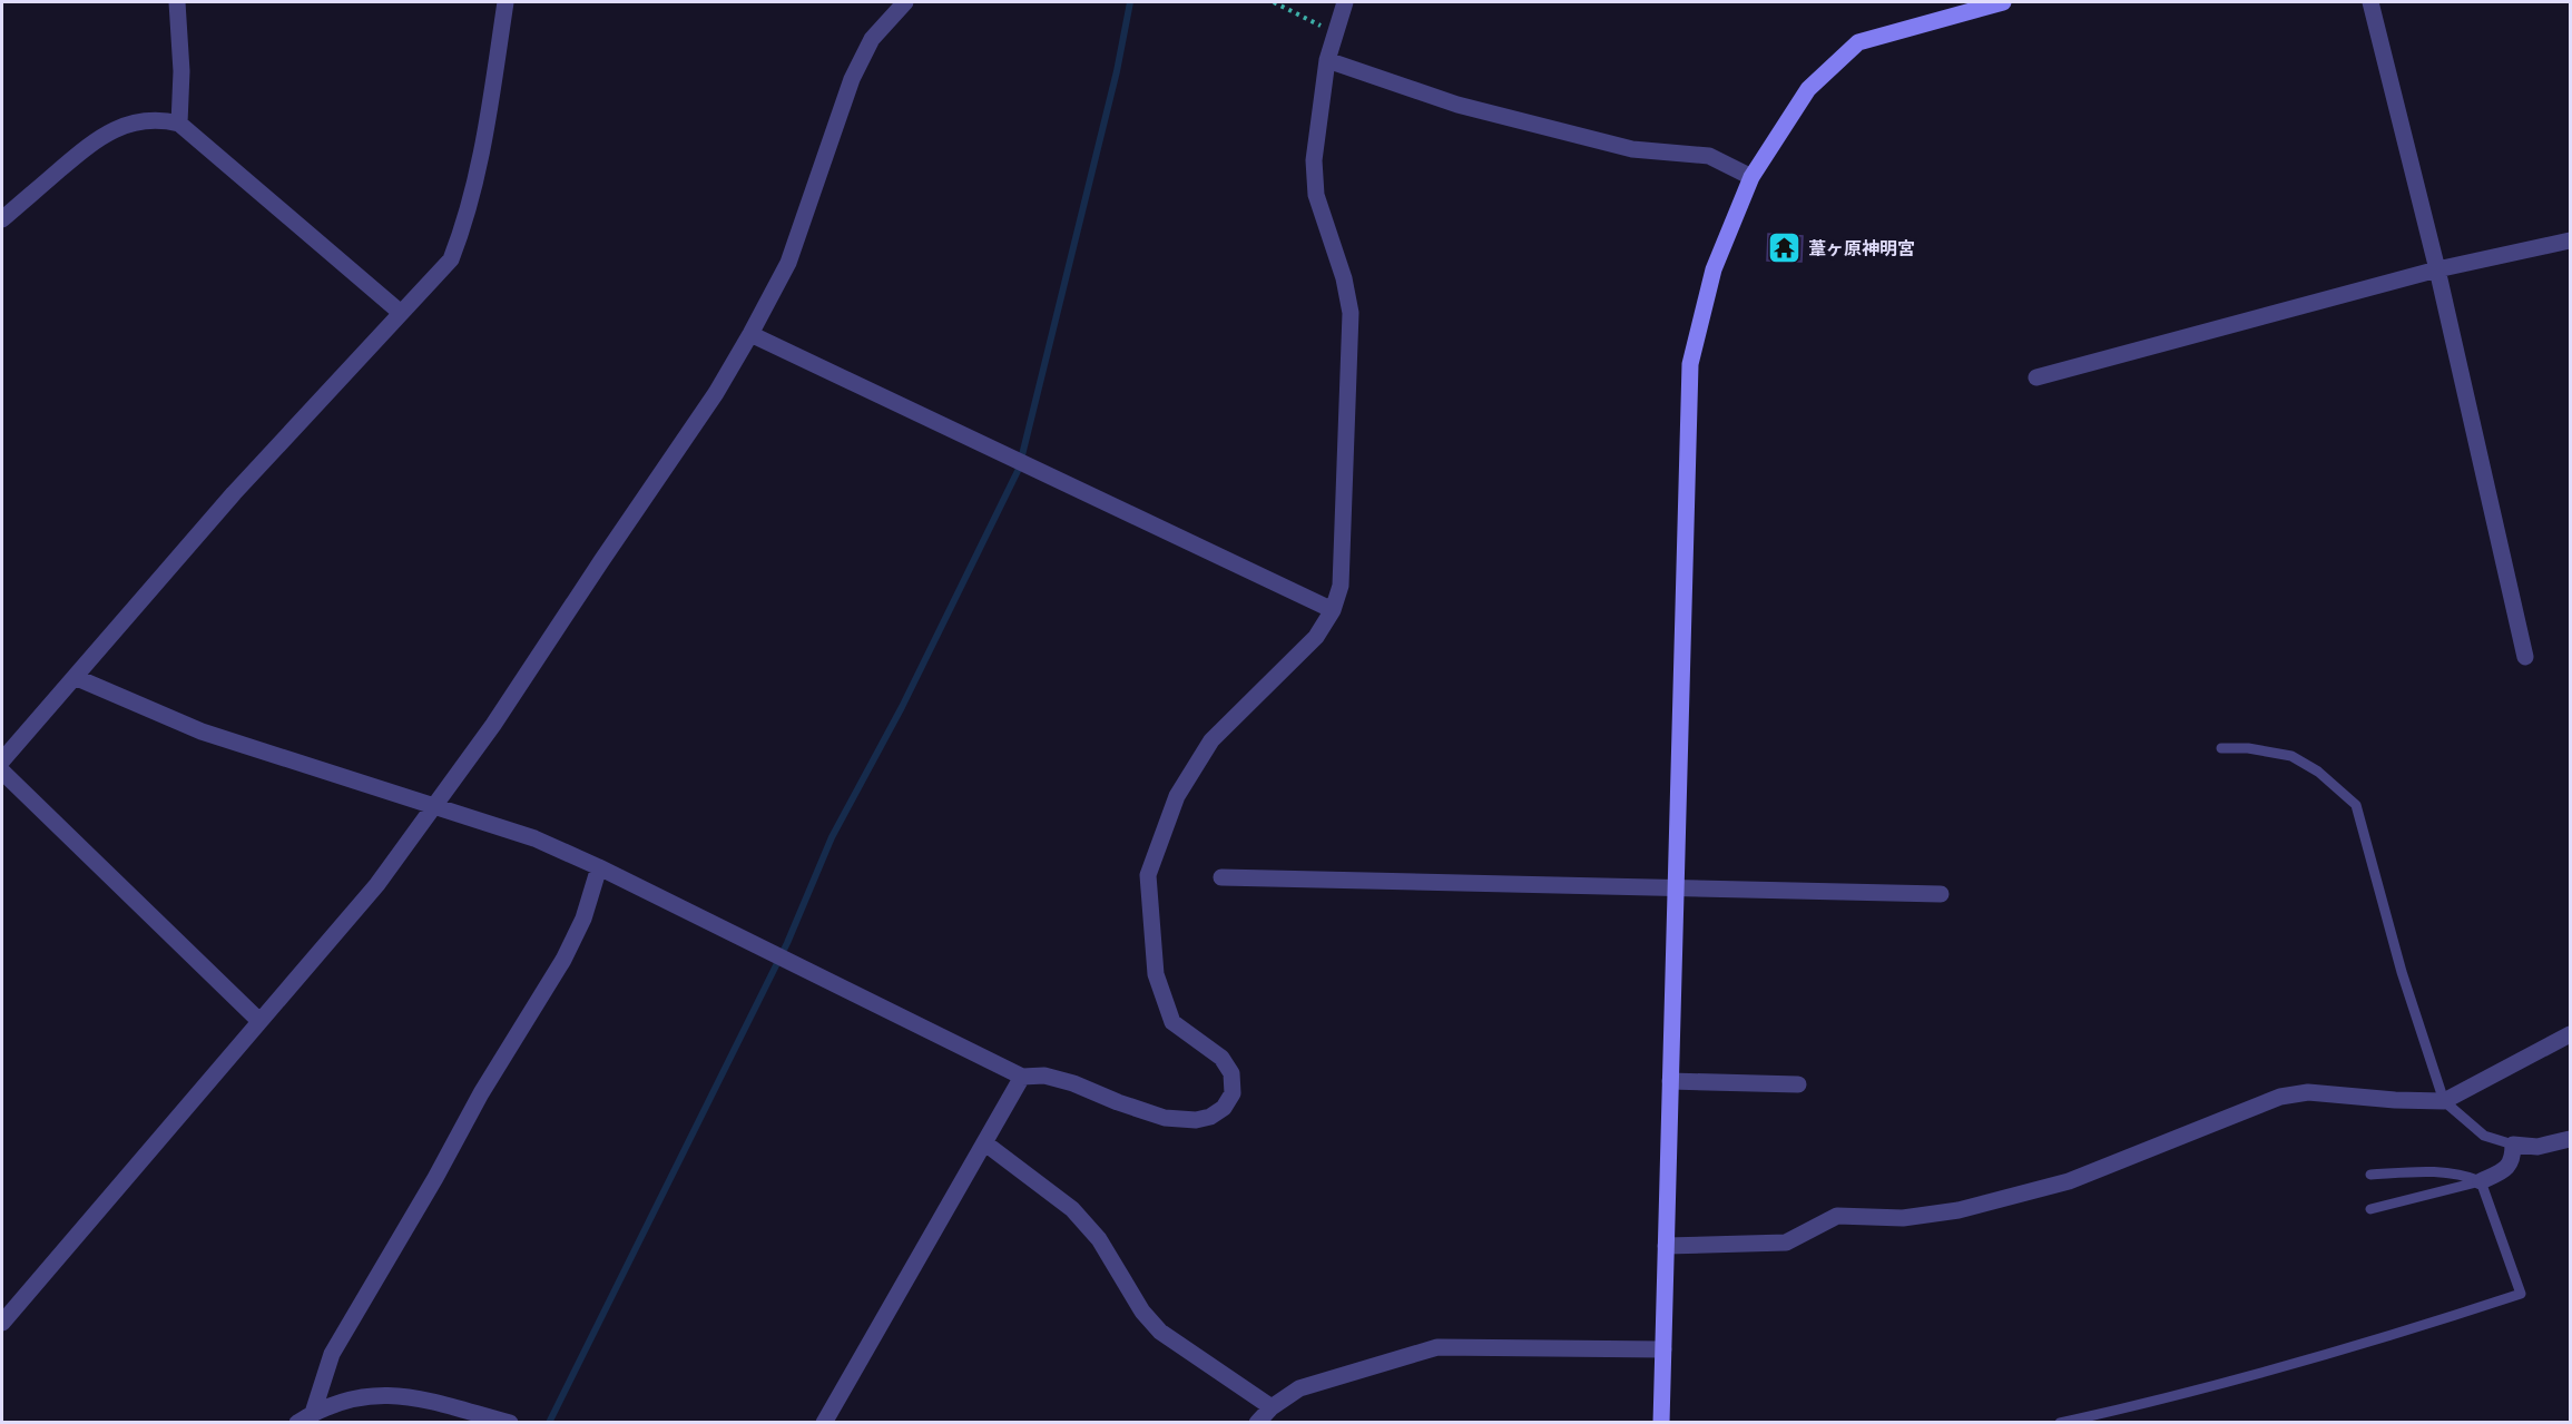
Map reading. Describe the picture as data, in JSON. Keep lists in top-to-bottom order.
{
  "places": {
    "temple": ["葦ヶ原神明宮"]
  }
}
